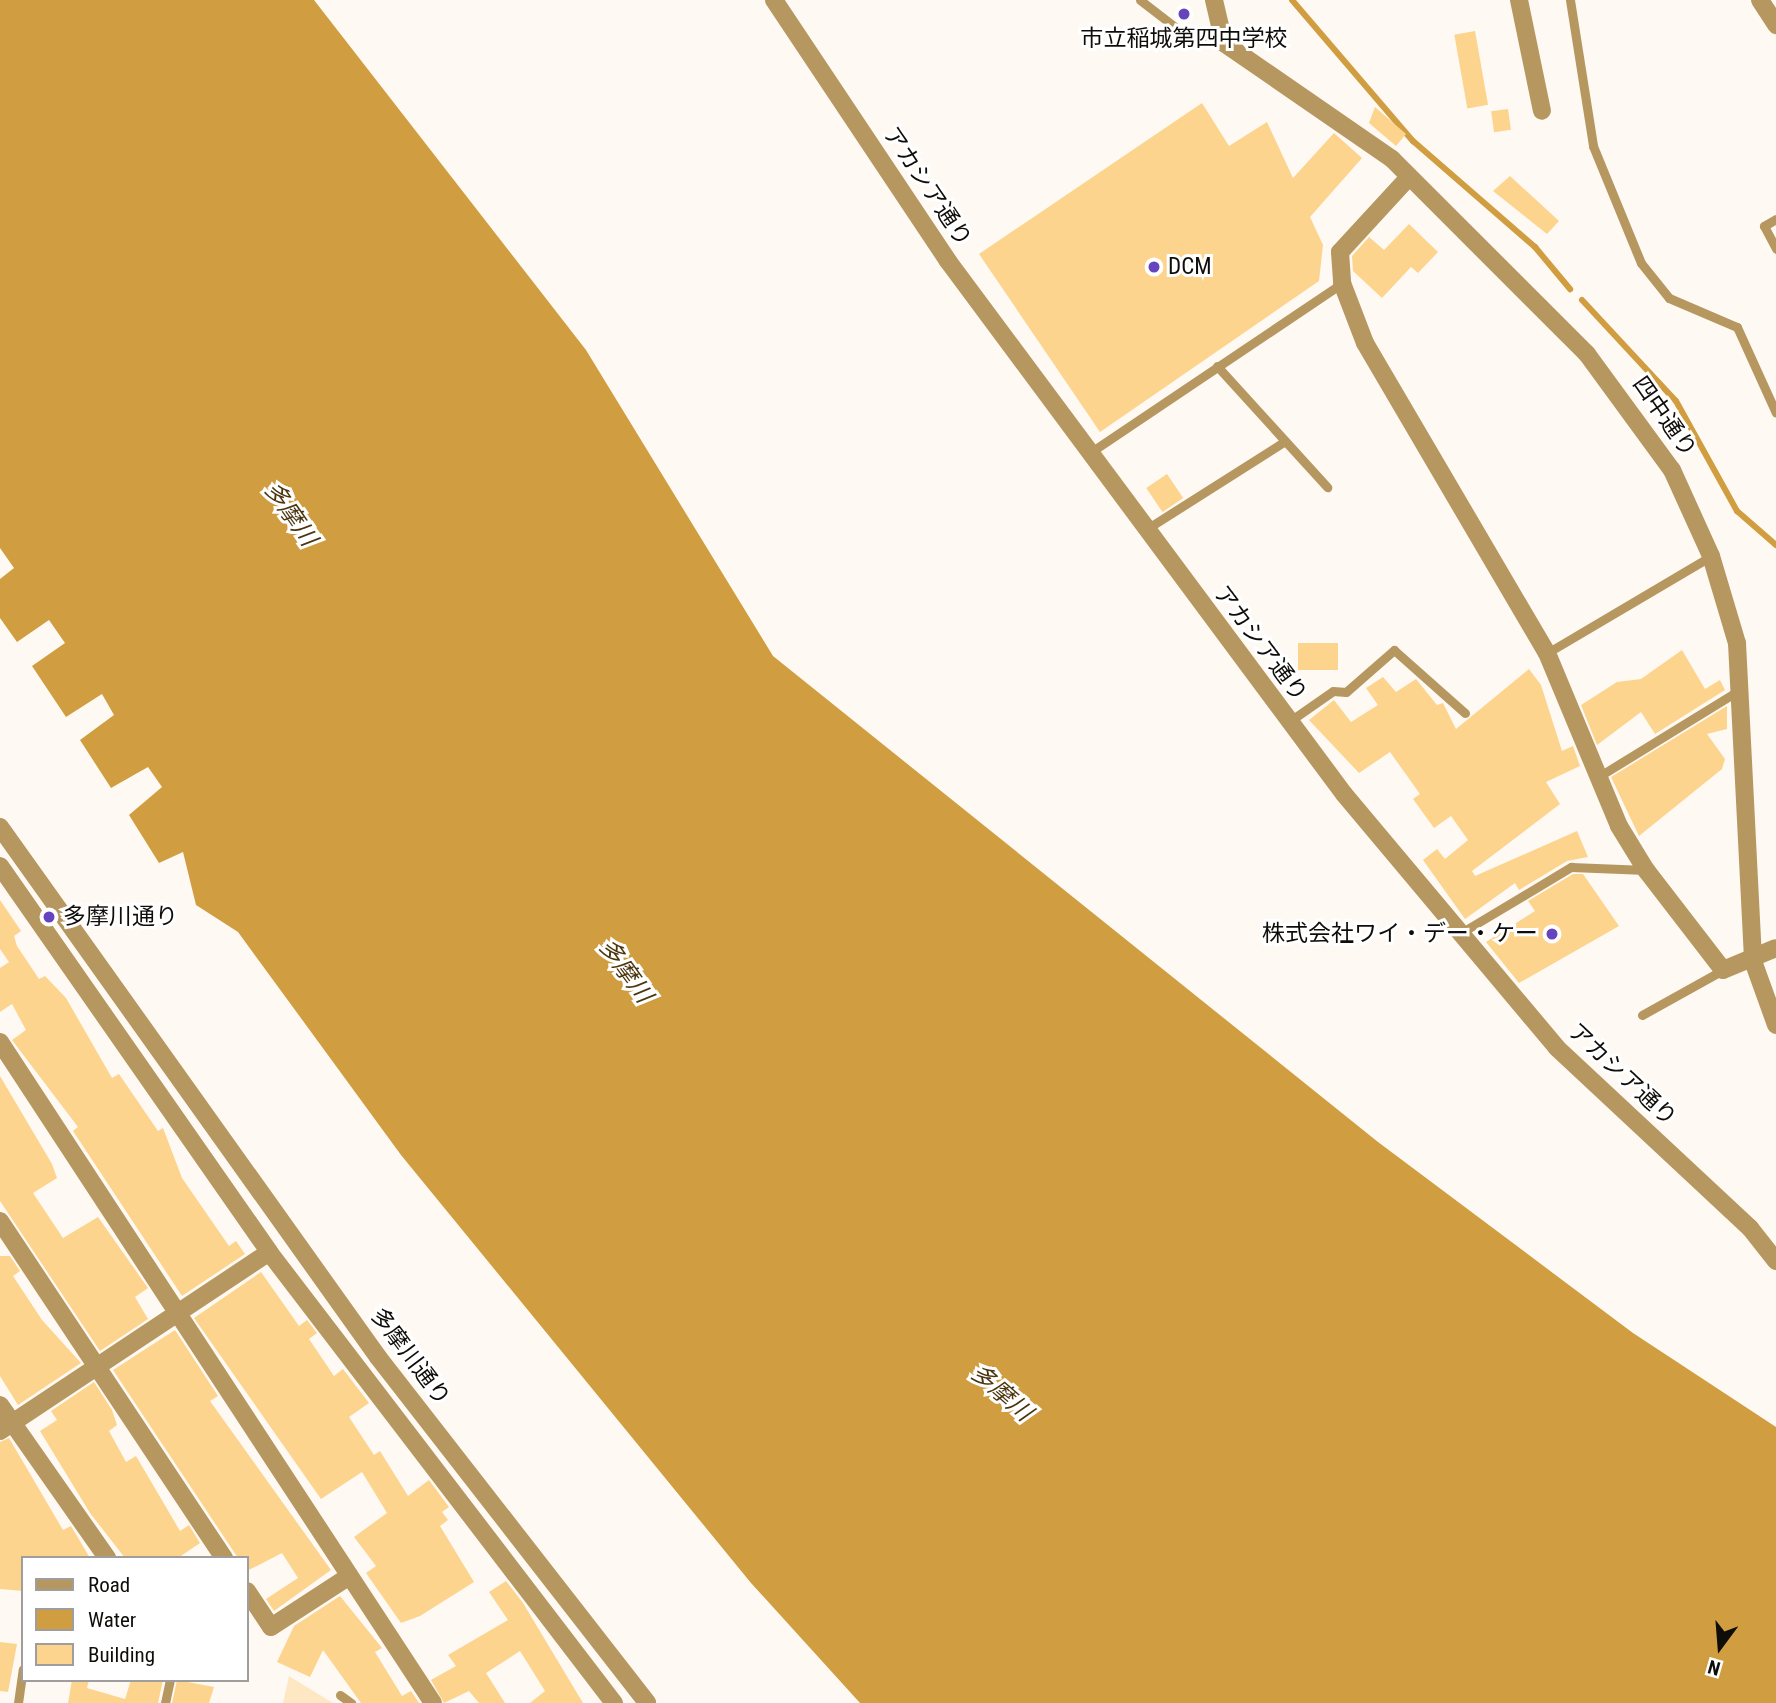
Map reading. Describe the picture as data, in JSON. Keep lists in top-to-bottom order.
{
  "streets": {
    "street": ["アカシア通り", "四中通り", "多摩川通り"]
  },
  "water": ["多摩川"],
  "places": [
    "市立稲城第四中学校",
    "DCM",
    "多摩川通り",
    "株式会社ワイ・デー・ケー"
  ],
  "legend": ["Road", "Water", "Building"],
  "north": "bottom"
}
